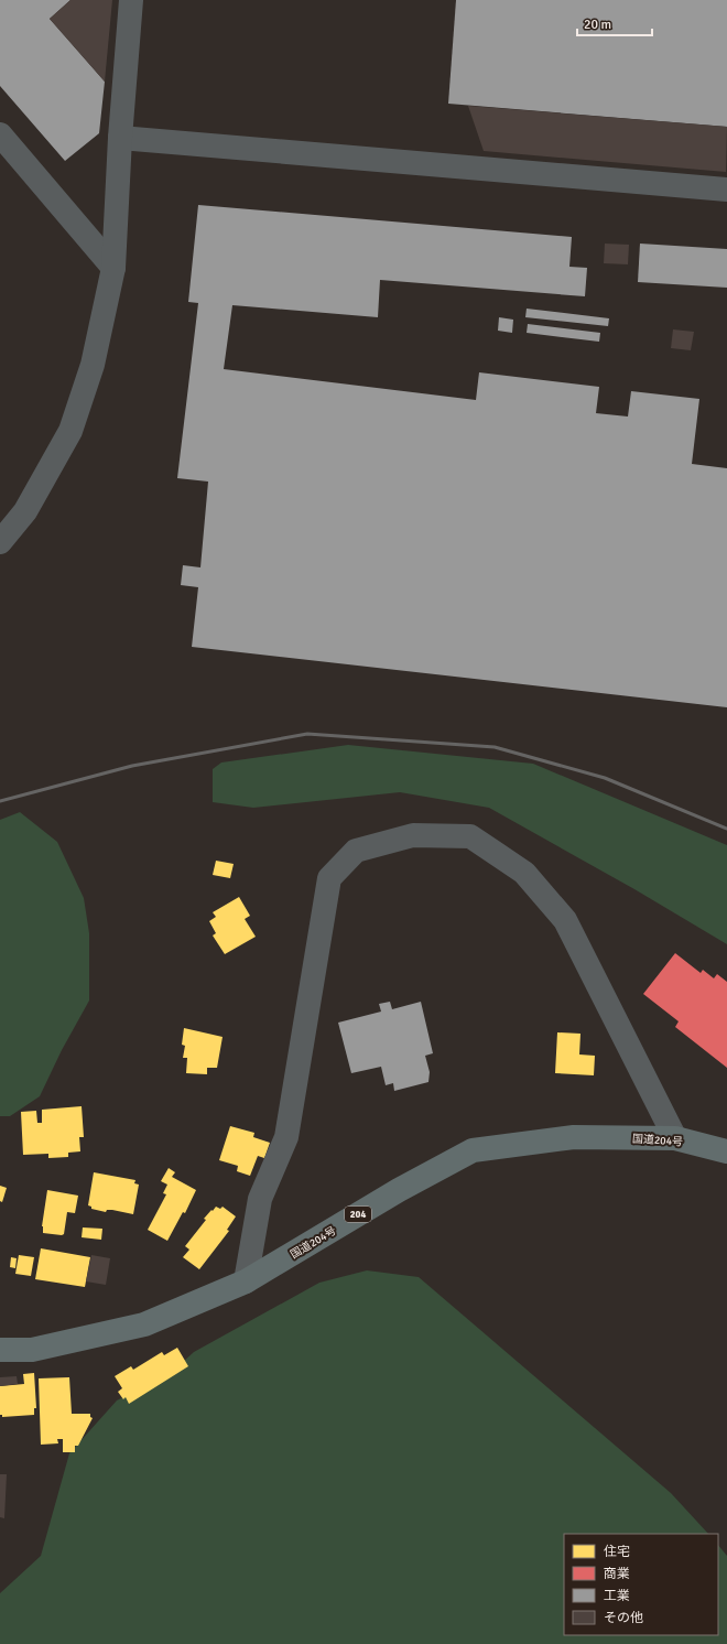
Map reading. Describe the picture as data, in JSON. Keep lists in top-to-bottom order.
{
  "streets": {
    "highway": ["国道204号", "204"]
  },
  "legend": [
    "住宅",
    "商業",
    "工業",
    "その他"
  ],
  "scale_bar": "20 m"
}
